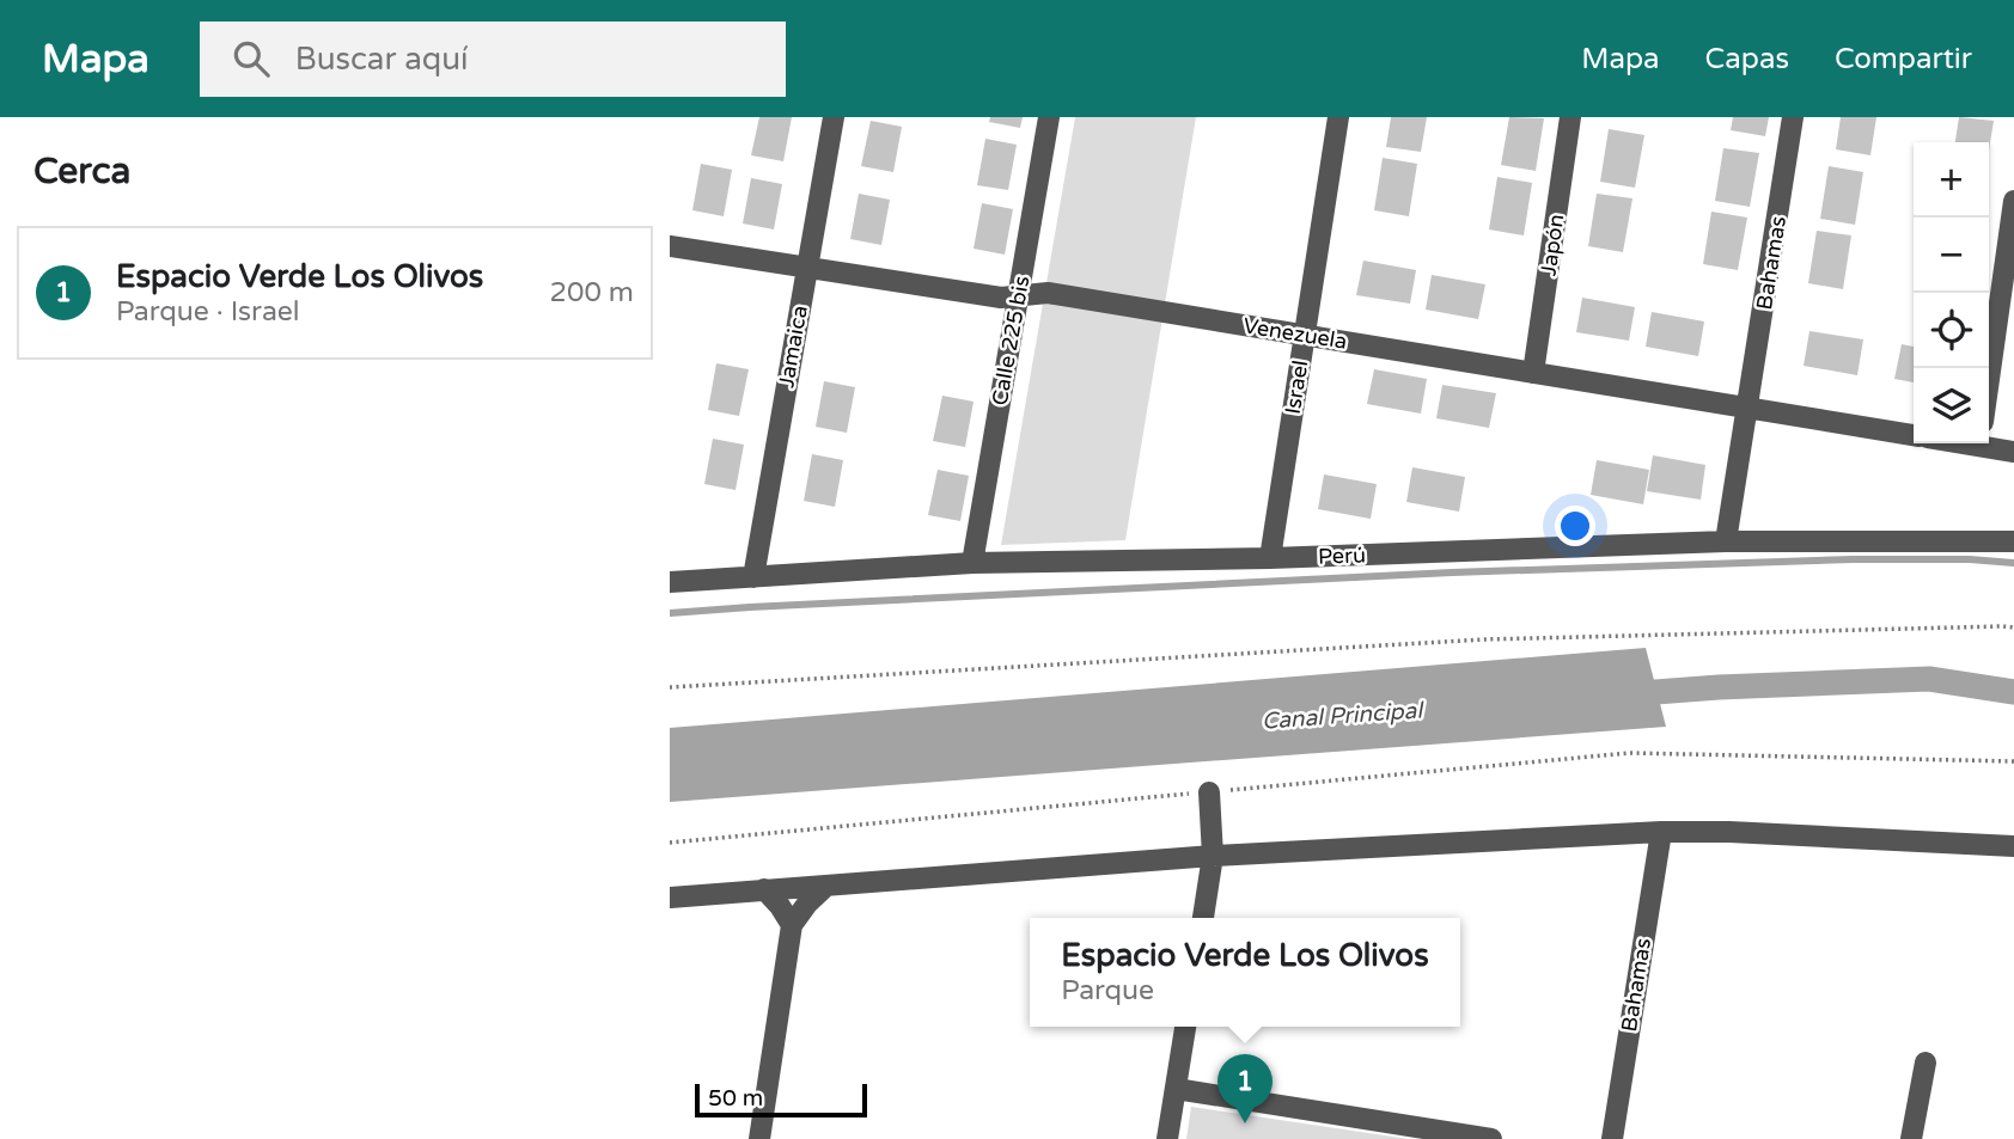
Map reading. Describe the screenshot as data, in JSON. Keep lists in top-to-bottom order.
{
  "streets": {
    "street": [
      "Japón",
      "Bahamas",
      "Venezuela",
      "Calle 225 bis",
      "Jamaica",
      "Israel",
      "Perú"
    ]
  },
  "crossings": [
    ["Japón", "Venezuela"],
    ["Bahamas", "Venezuela"],
    ["Bahamas", "Perú"],
    ["Venezuela", "Calle 225 bis"],
    ["Venezuela", "Jamaica"],
    ["Venezuela", "Israel"],
    ["Calle 225 bis", "Perú"],
    ["Jamaica", "Perú"],
    ["Israel", "Perú"]
  ],
  "water": ["Canal Principal"],
  "scale_bar": "50 m",
  "page": {
    "header": "Mapa",
    "search": "Buscar aquí",
    "nav": ["Mapa", "Capas", "Compartir"],
    "heading": "Cerca",
    "map_buttons": ["+", "−"],
    "list": [
      {
        "mark": "1",
        "name": "Espacio Verde Los Olivos",
        "note": "Parque · Israel",
        "value": "200 m"
      }
    ],
    "popup": ["Espacio Verde Los Olivos", "Parque"],
    "pins": "1",
    "scale": "50 m"
  }
}
